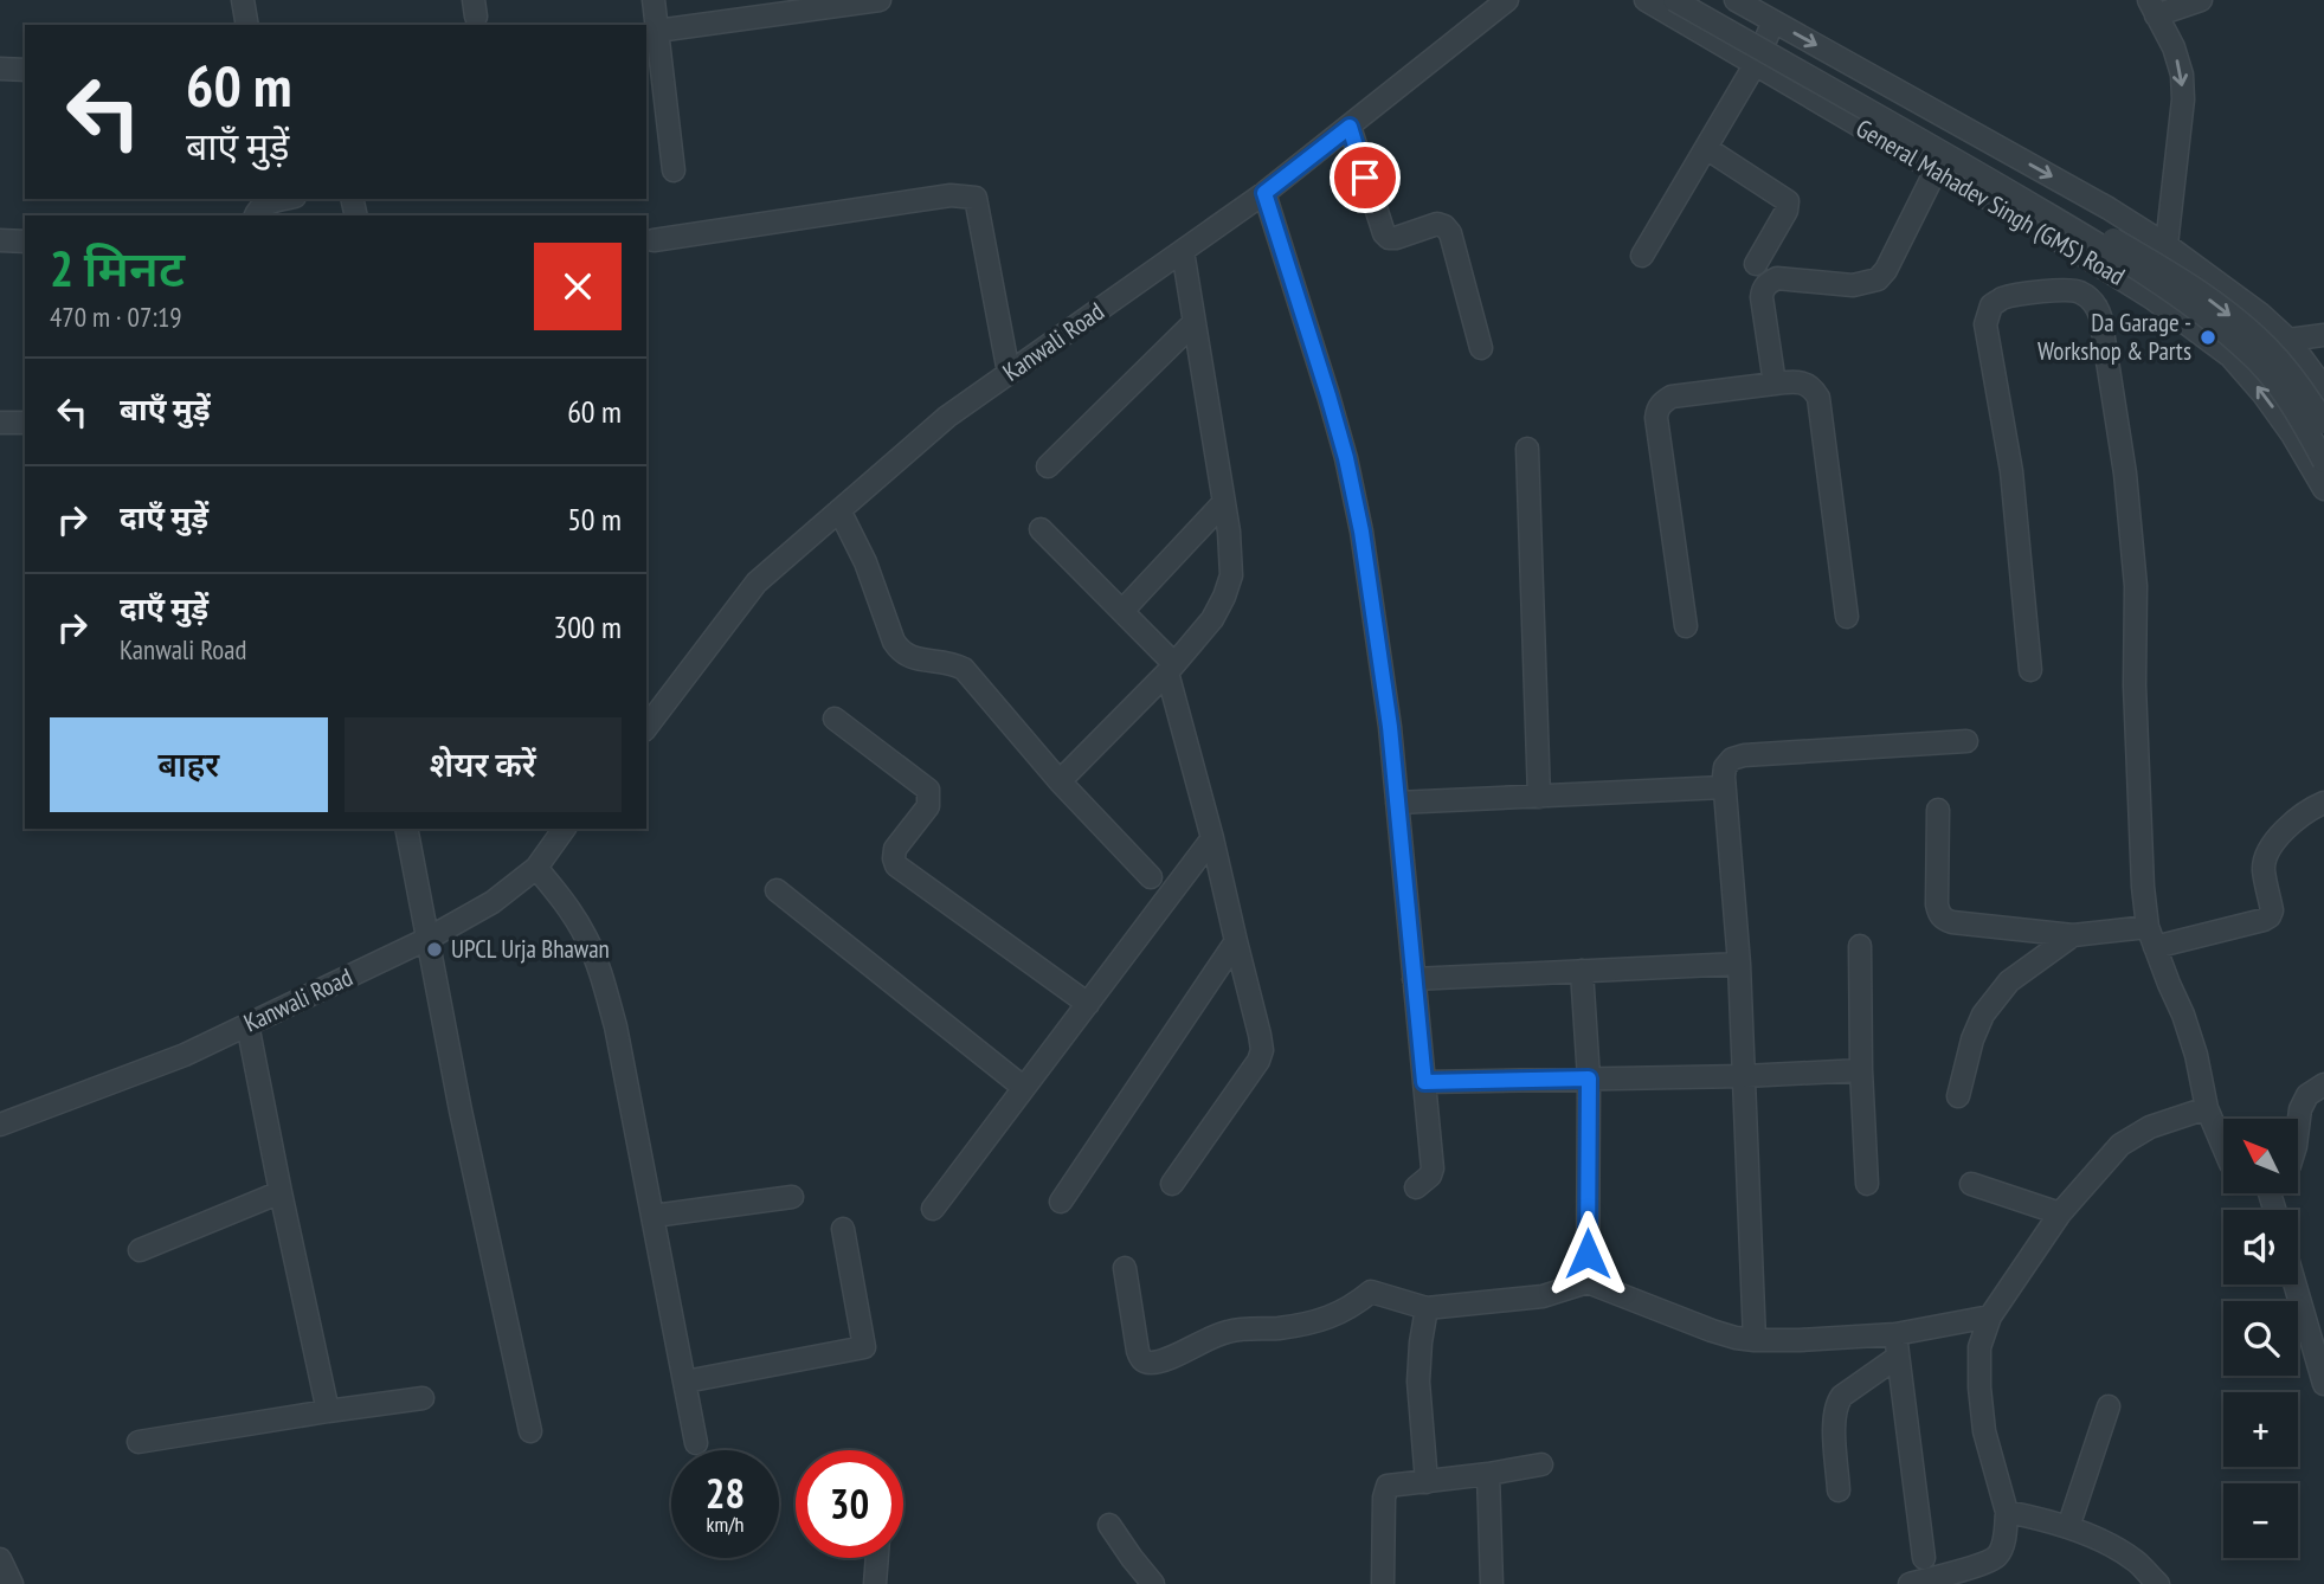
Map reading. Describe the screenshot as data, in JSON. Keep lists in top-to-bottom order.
{
  "streets": {
    "street": ["General Mahadev Singh (GMS) Road", "Kanwali Road"]
  },
  "places": ["Da Garage - Workshop & Parts", "UPCL Urja Bhawan"],
  "north": "top left",
  "page": {
    "turn": ["60 m", "बाएँ मुड़ें"],
    "heading": ["2 मिनट", "470 m · 07:19"],
    "list": [
      {
        "name": "बाएँ मुड़ें",
        "value": "60 m"
      },
      {
        "name": "दाएँ मुड़ें",
        "value": "50 m"
      },
      {
        "name": "दाएँ मुड़ें",
        "note": "Kanwali Road",
        "value": "300 m"
      }
    ],
    "buttons": ["बाहर", "शेयर करें"],
    "map_buttons": ["+", "−"],
    "speed": "28 km/h",
    "limit": "30"
  }
}
